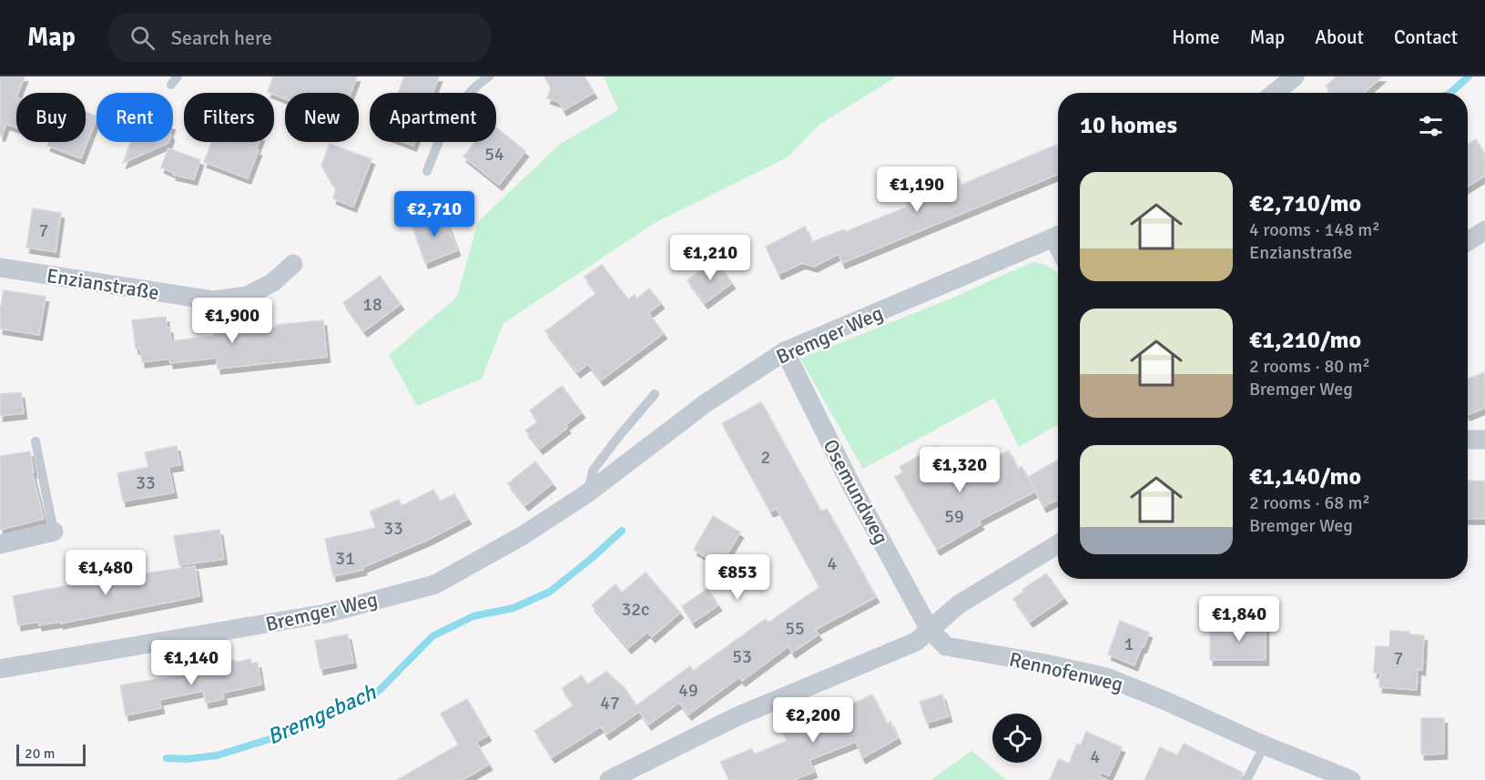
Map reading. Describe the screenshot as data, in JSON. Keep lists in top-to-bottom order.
{
  "streets": {
    "street": [
      "Enzianstraße",
      "Bremger Weg",
      "Osemundweg",
      "Rennofenweg"
    ]
  },
  "crossings": [
    ["Bremger Weg", "Osemundweg"],
    ["Osemundweg", "Rennofenweg"]
  ],
  "water": ["Bremgebach"],
  "house_numbers": [
    "54",
    "7",
    "18",
    "2",
    "33",
    "59",
    "33",
    "31",
    "4",
    "32c",
    "55",
    "1",
    "53",
    "7",
    "49",
    "47",
    "4"
  ],
  "scale_bar": "20 m",
  "page": {
    "header": "Map",
    "search": "Search here",
    "nav": [
      "Home",
      "Map",
      "About",
      "Contact"
    ],
    "chip": [
      "Buy",
      "Rent",
      "Filters",
      "New",
      "Apartment"
    ],
    "heading": "10 homes",
    "list": [
      {
        "name": "€2,710/mo",
        "note": "4 rooms · 148 m² · Enzianstraße"
      },
      {
        "name": "€1,210/mo",
        "note": "2 rooms · 80 m² · Bremger Weg"
      },
      {
        "name": "€1,140/mo",
        "note": "2 rooms · 68 m² · Bremger Weg"
      }
    ],
    "price": [
      "€1,190",
      "€2,710",
      "€1,210",
      "€1,900",
      "€1,320",
      "€1,480",
      "€853",
      "€1,840",
      "€1,140",
      "€2,200"
    ],
    "scale": "20 m"
  }
}
